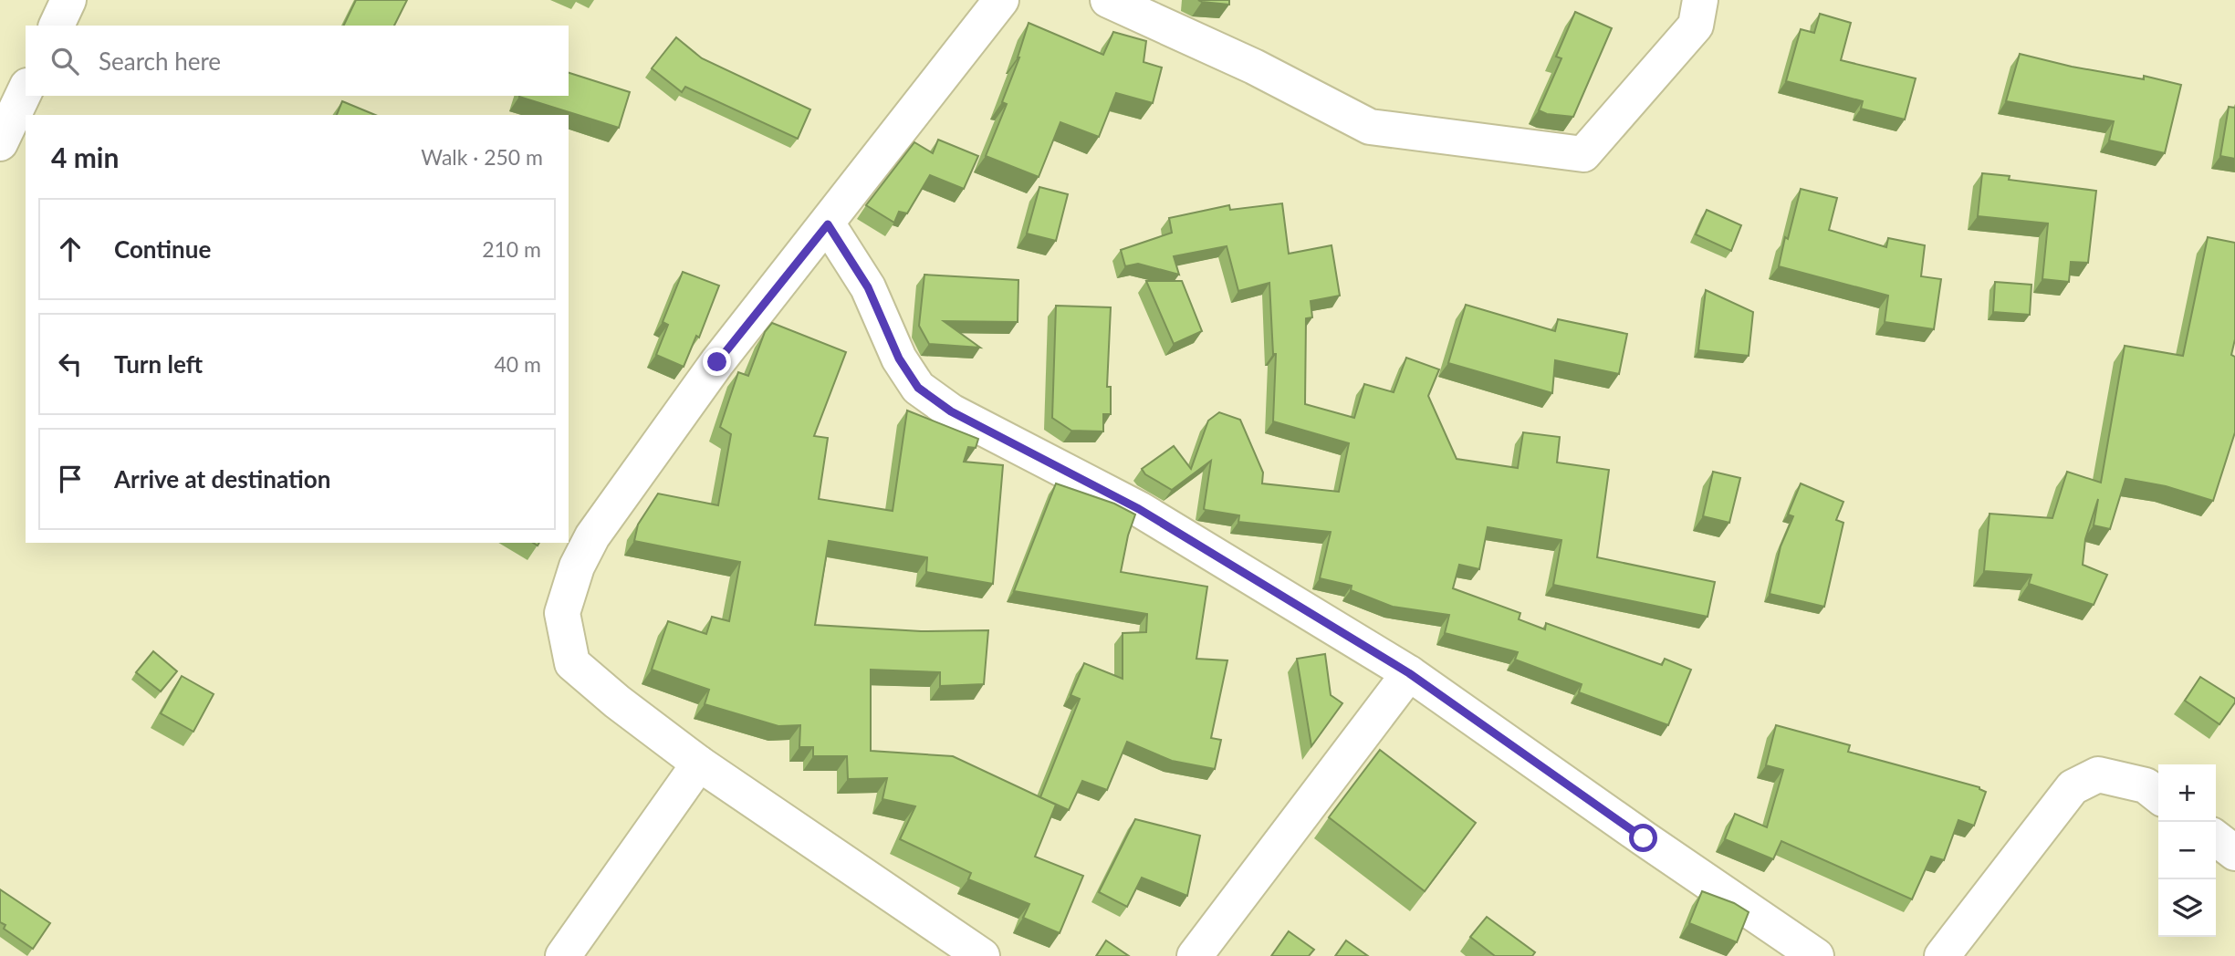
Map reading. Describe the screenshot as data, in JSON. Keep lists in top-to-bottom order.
{
  "page": {
    "search": "Search here",
    "heading": ["4 min", "Walk · 250 m"],
    "list": [
      ["Continue", "210 m"],
      ["Turn left", "40 m"],
      "Arrive at destination"
    ],
    "map_buttons": ["+", "−"]
  }
}
